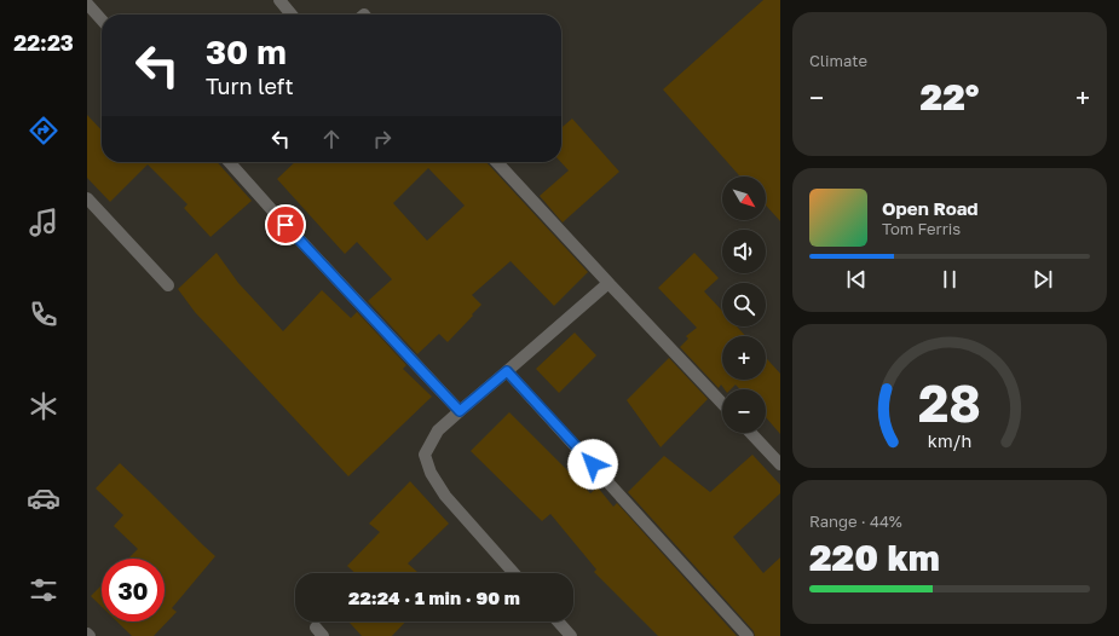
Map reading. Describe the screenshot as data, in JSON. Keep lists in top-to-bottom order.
{
  "north": "bottom right",
  "page": {
    "tabs": "22:23",
    "tile": [
      "Climate",
      ["Range · 44%", "220 km"]
    ],
    "turn": ["30 m", "Turn left"],
    "heat": ["−", "22°", "+"],
    "map_buttons": ["+", "−"],
    "song": ["Open Road", "Tom Ferris"],
    "limit": "30",
    "trip": "22:24 · 1 min · 90 m",
    "gauge": ["28", "km/h"]
  }
}
